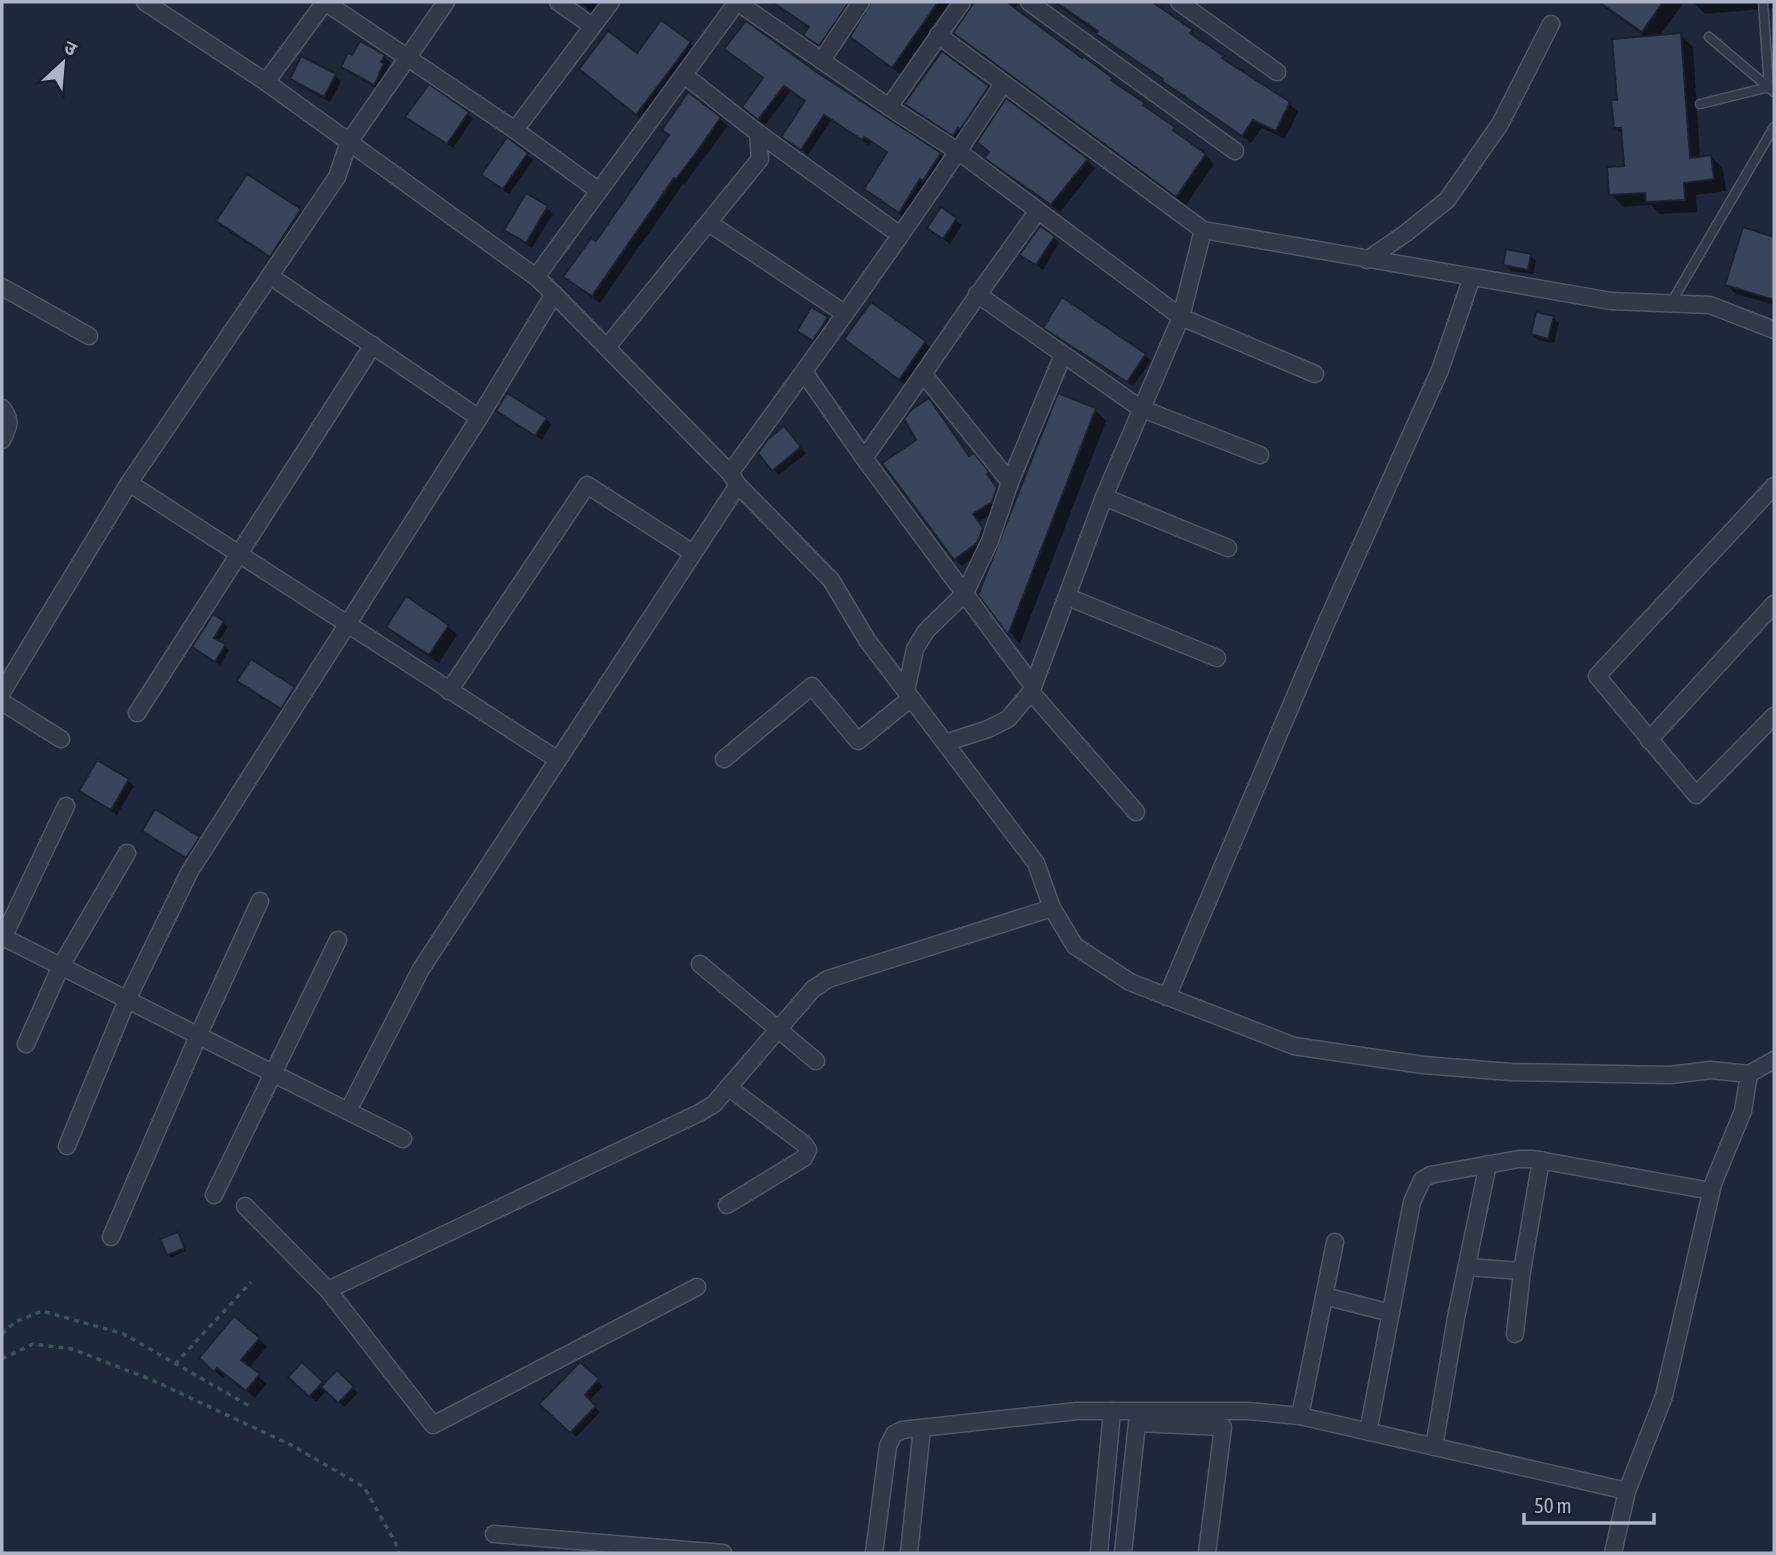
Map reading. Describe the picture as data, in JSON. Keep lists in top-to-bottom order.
{
  "scale_bar": "50 m",
  "north": "top right"
}
